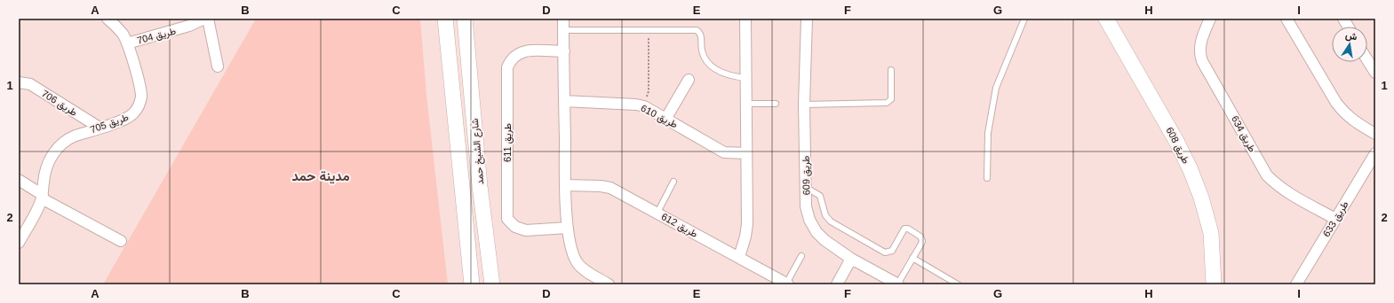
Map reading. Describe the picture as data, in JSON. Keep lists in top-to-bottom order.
{
  "streets": {
    "main road": ["طريق 608", "شارع الشيخ حمد"],
    "street": [
      "طريق 704",
      "طريق 706",
      "طريق 610",
      "طريق 705",
      "طريق 634",
      "طريق 611",
      "طريق 609",
      "طريق 633",
      "طريق 612"
    ]
  },
  "crossings": [
    ["طريق 704", "طريق 705"],
    ["طريق 706", "طريق 705"],
    ["طريق 634", "طريق 633"]
  ],
  "districts": ["مدينة حمد"],
  "north": "top",
  "grid": {
    "columns": [
      "A",
      "B",
      "C",
      "D",
      "E",
      "F",
      "G",
      "H",
      "I"
    ],
    "rows": ["1", "2"]
  }
}
